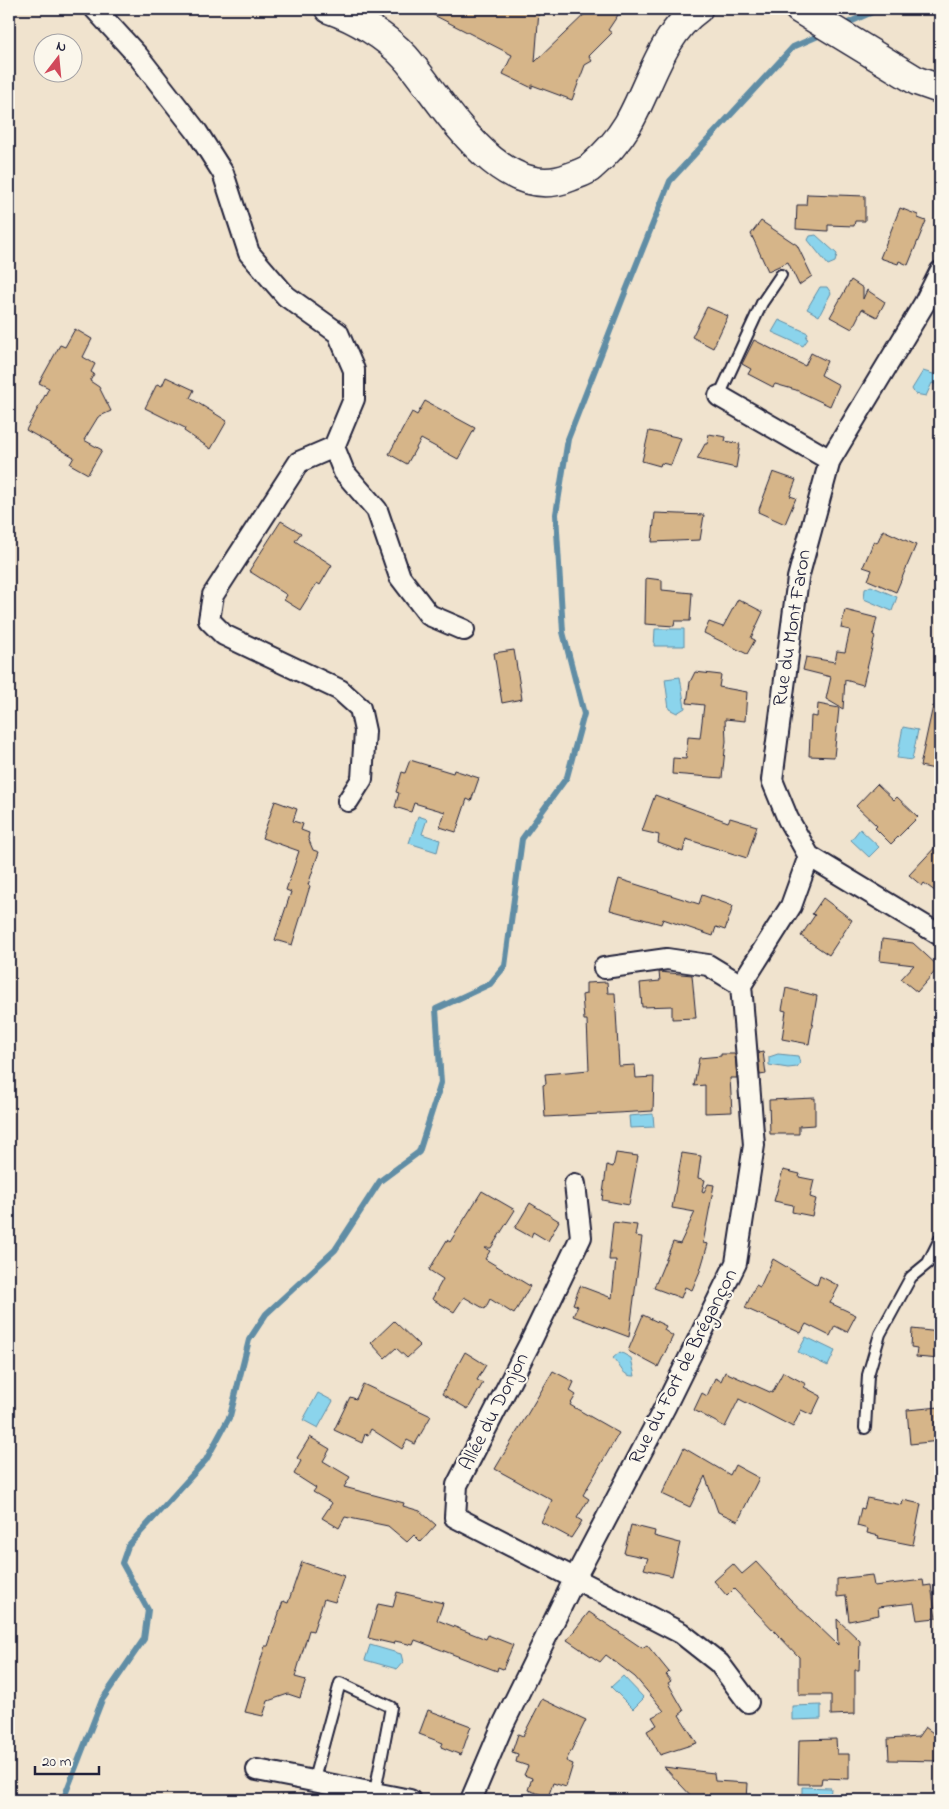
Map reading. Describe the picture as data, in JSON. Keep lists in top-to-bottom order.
{
  "streets": {
    "street": ["Rue du Mont Faron", "Rue du Fort de Brégançon", "Allée du Donjon"]
  },
  "crossings": [
    ["Rue du Fort de Brégançon", "Allée du Donjon"]
  ],
  "scale_bar": "20 m",
  "north": "top"
}
